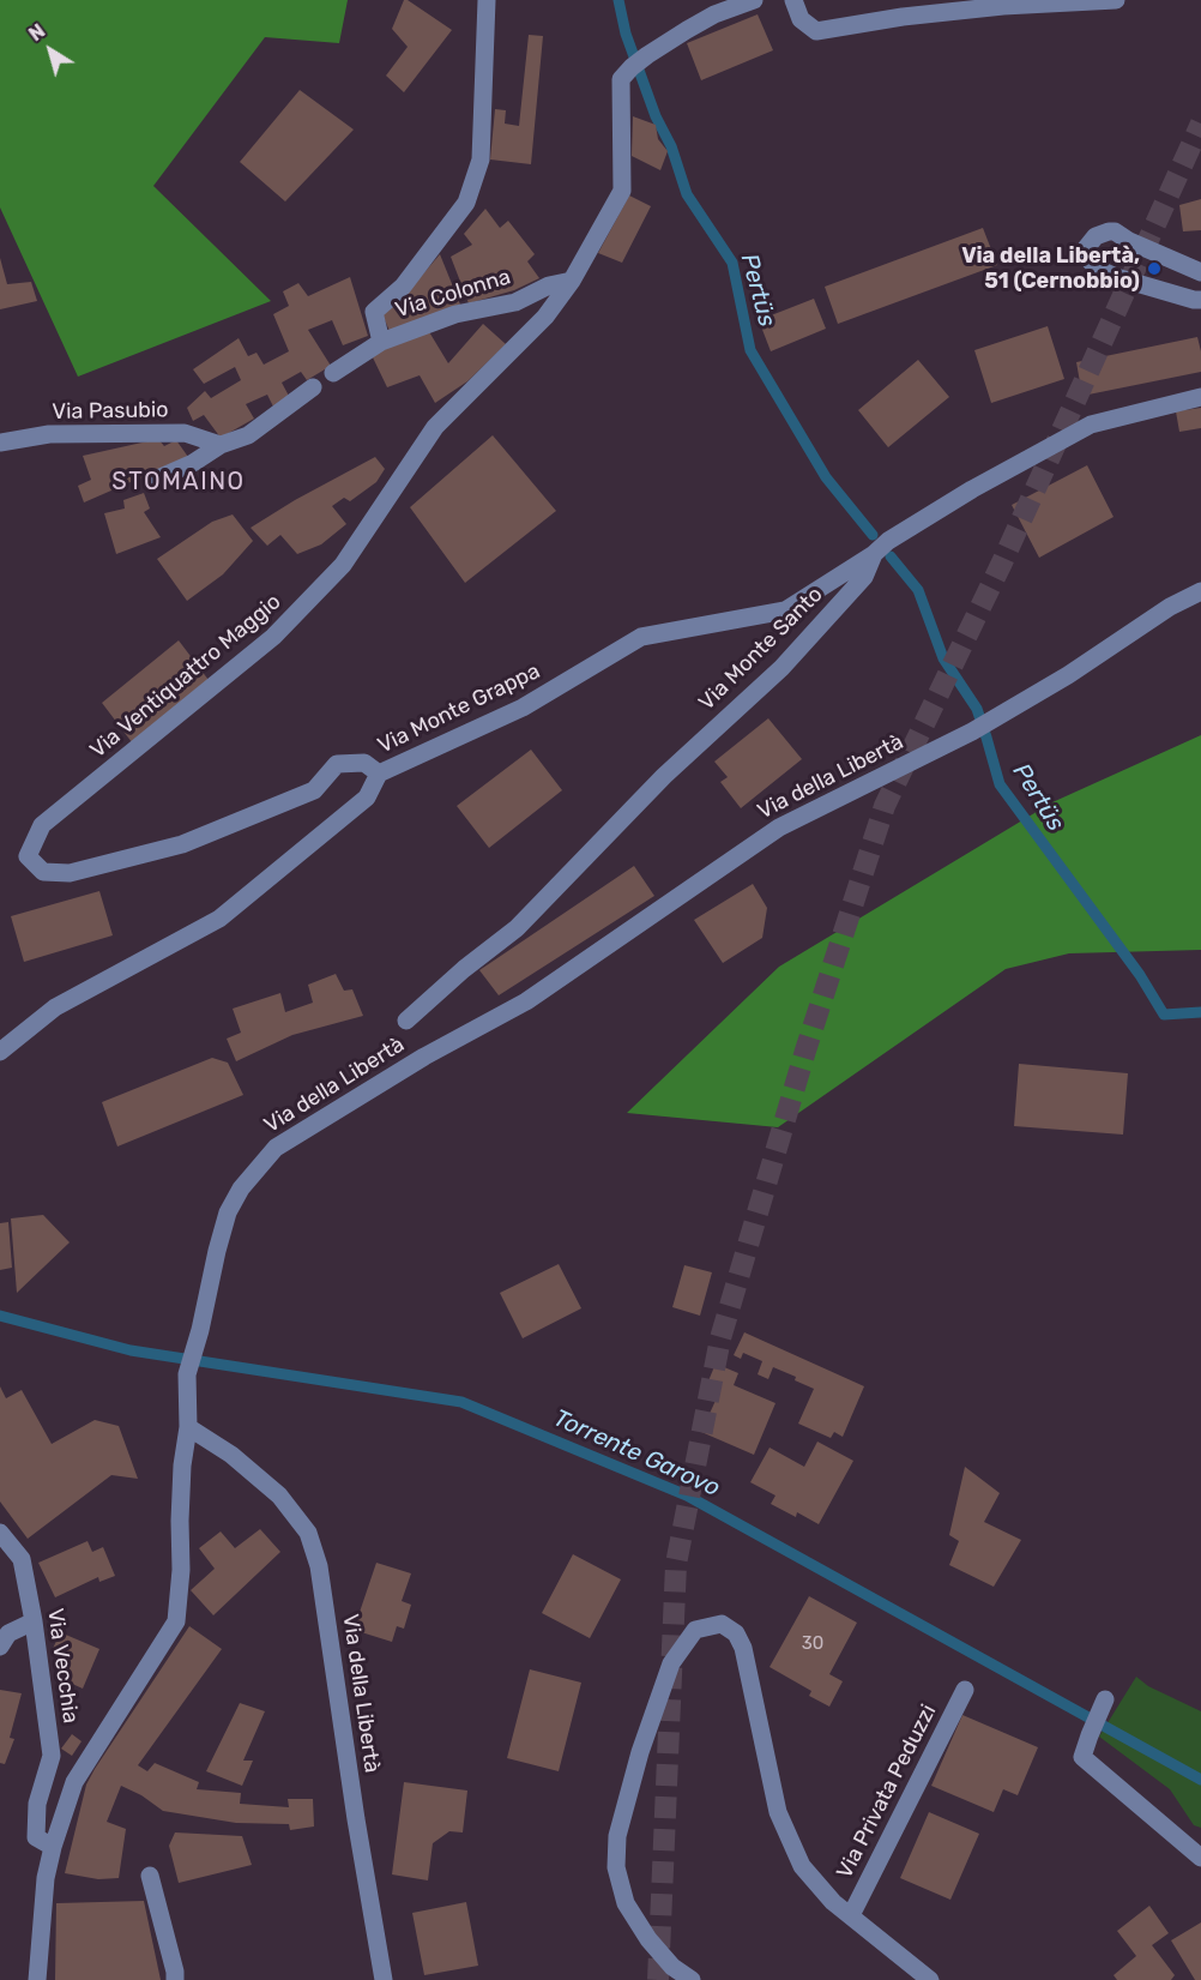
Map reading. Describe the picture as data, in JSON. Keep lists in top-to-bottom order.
{
  "streets": {
    "street": [
      "Via Colonna",
      "Via Pasubio",
      "Via Monte Santo",
      "Via Ventiquattro Maggio",
      "Via Monte Grappa",
      "Via della Libertà",
      "Via Vecchia",
      "Via Privata Peduzzi"
    ]
  },
  "crossings": [
    ["Via Colonna", "Via Ventiquattro Maggio"],
    ["Via Monte Santo", "Via Monte Grappa"],
    ["Via Ventiquattro Maggio", "Via Monte Grappa"]
  ],
  "districts": ["STOMAINO"],
  "water": ["Pertüs", "Torrente Garovo"],
  "places": ["Via della Libertà, 51 (Cernobbio)"],
  "house_numbers": ["30"],
  "north": "top left"
}
